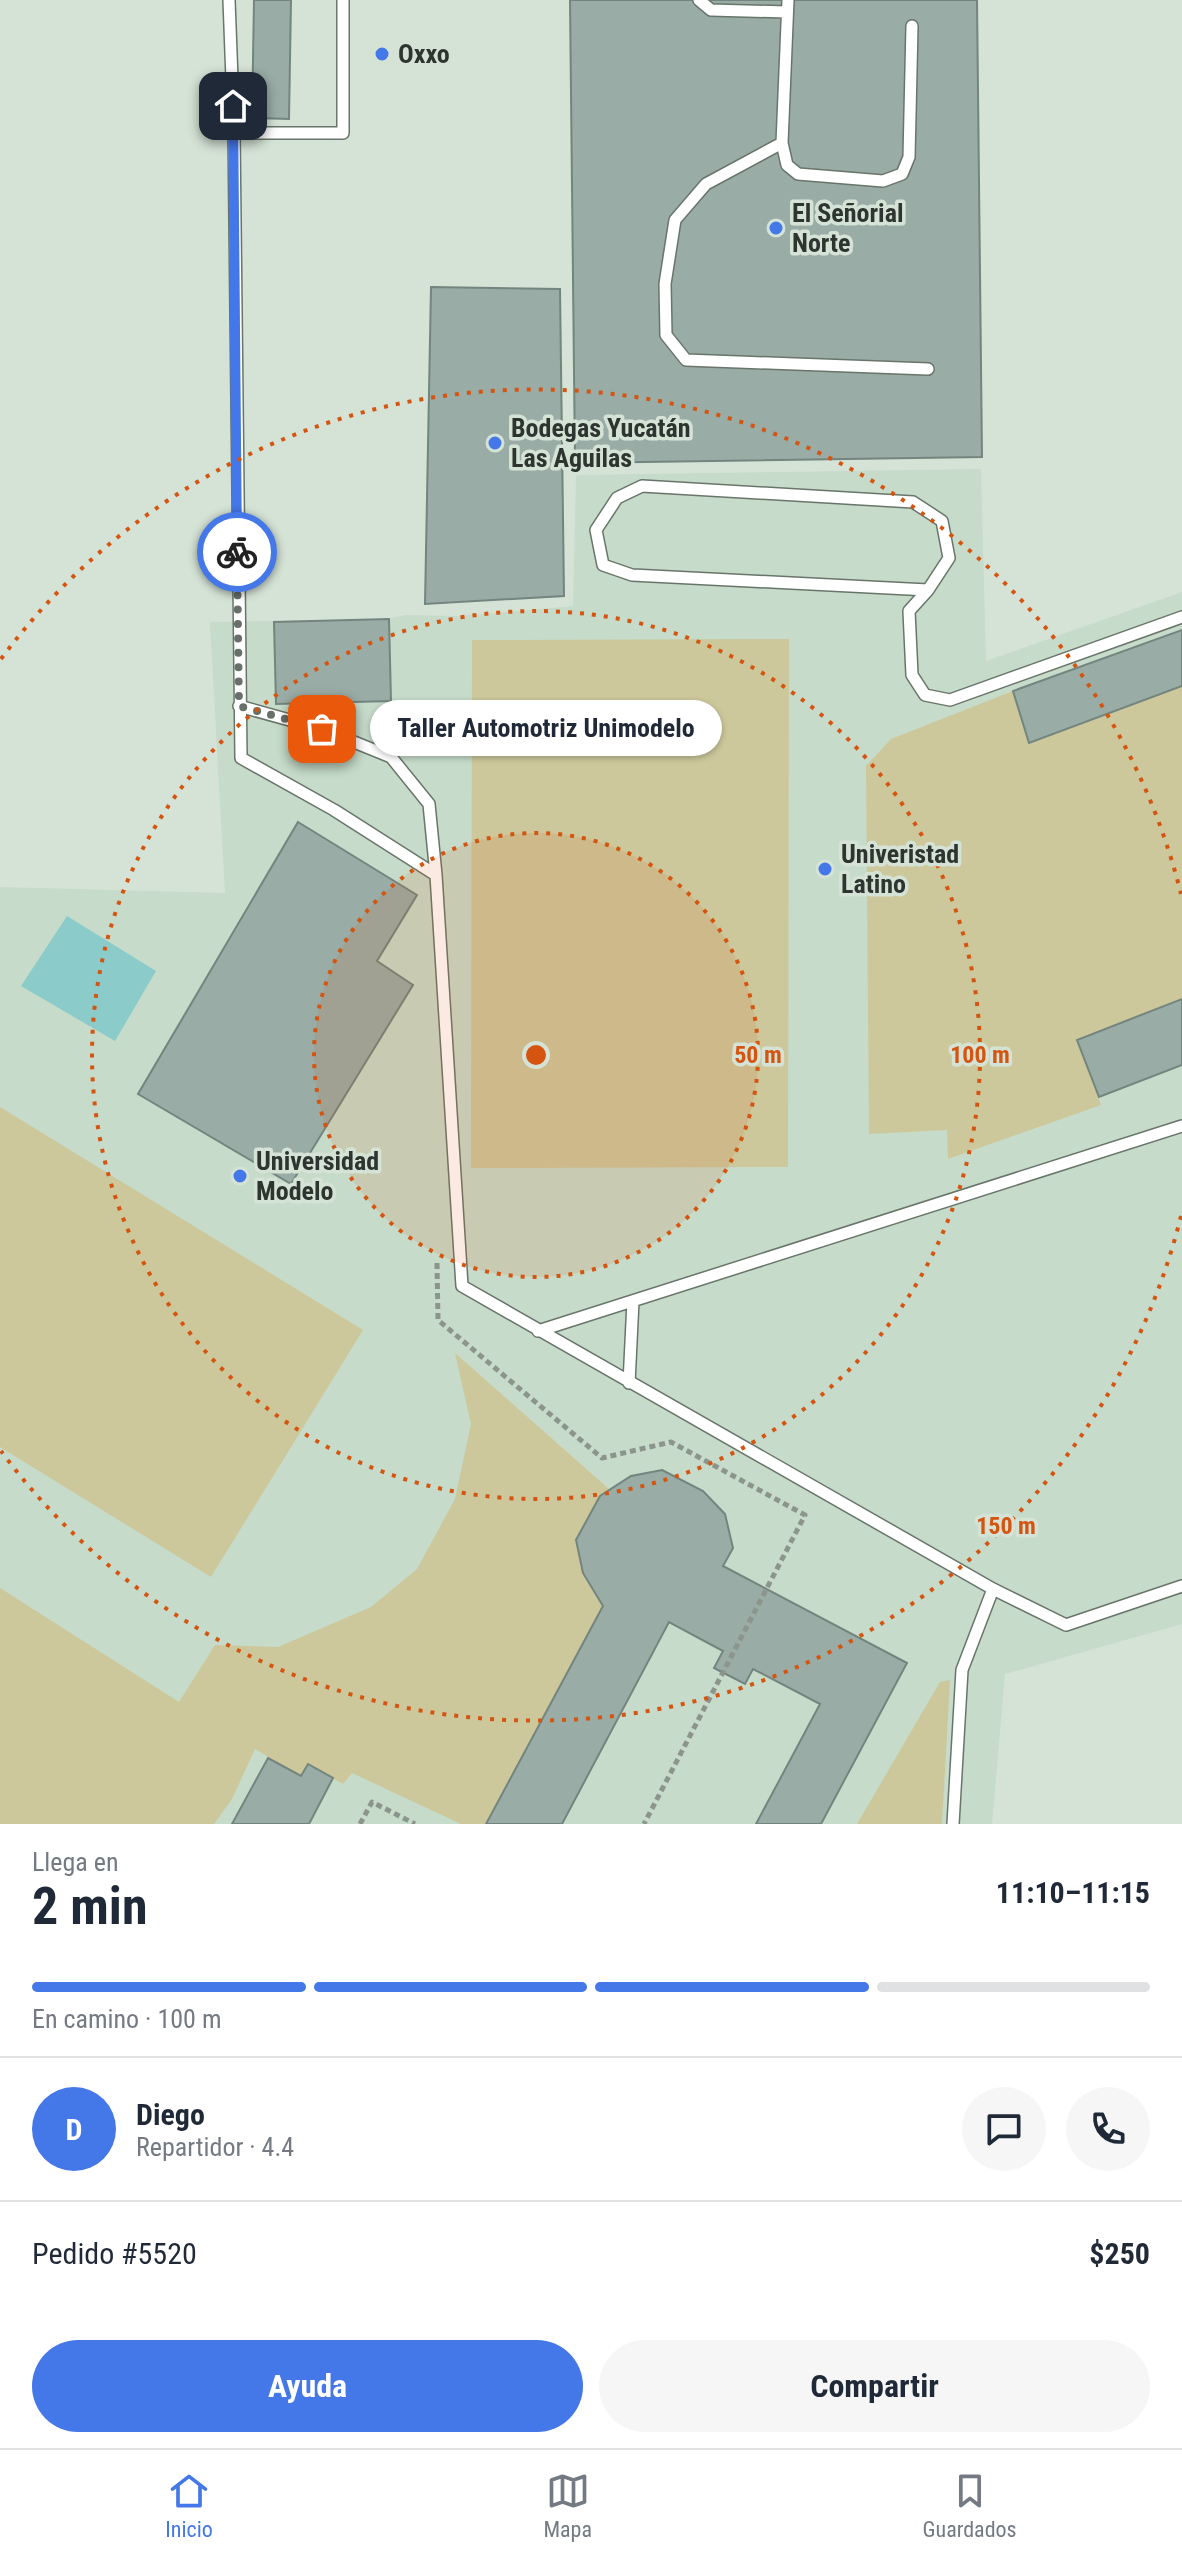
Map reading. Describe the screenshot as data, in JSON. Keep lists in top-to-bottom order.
{
  "places": [
    "Oxxo",
    "El Señorial Norte",
    "Bodegas Yucatán Las Aguilas",
    "Taller Automotriz Unimodelo",
    "Univeristad Latino",
    "Universidad Modelo"
  ],
  "page": {
    "bubble": "Taller Automotriz Unimodelo",
    "heading": ["2 min", "Llega en", "11:10–11:15"],
    "panel": [
      "Diego",
      "Repartidor · 4.4",
      "Pedido #5520",
      "$250"
    ],
    "bar": "En camino · 100 m",
    "round": "D",
    "buttons": ["Ayuda", "Compartir"],
    "tabs": ["Inicio", "Mapa", "Guardados"]
  },
  "rings": ["50 m", "100 m", "150 m"]
}
